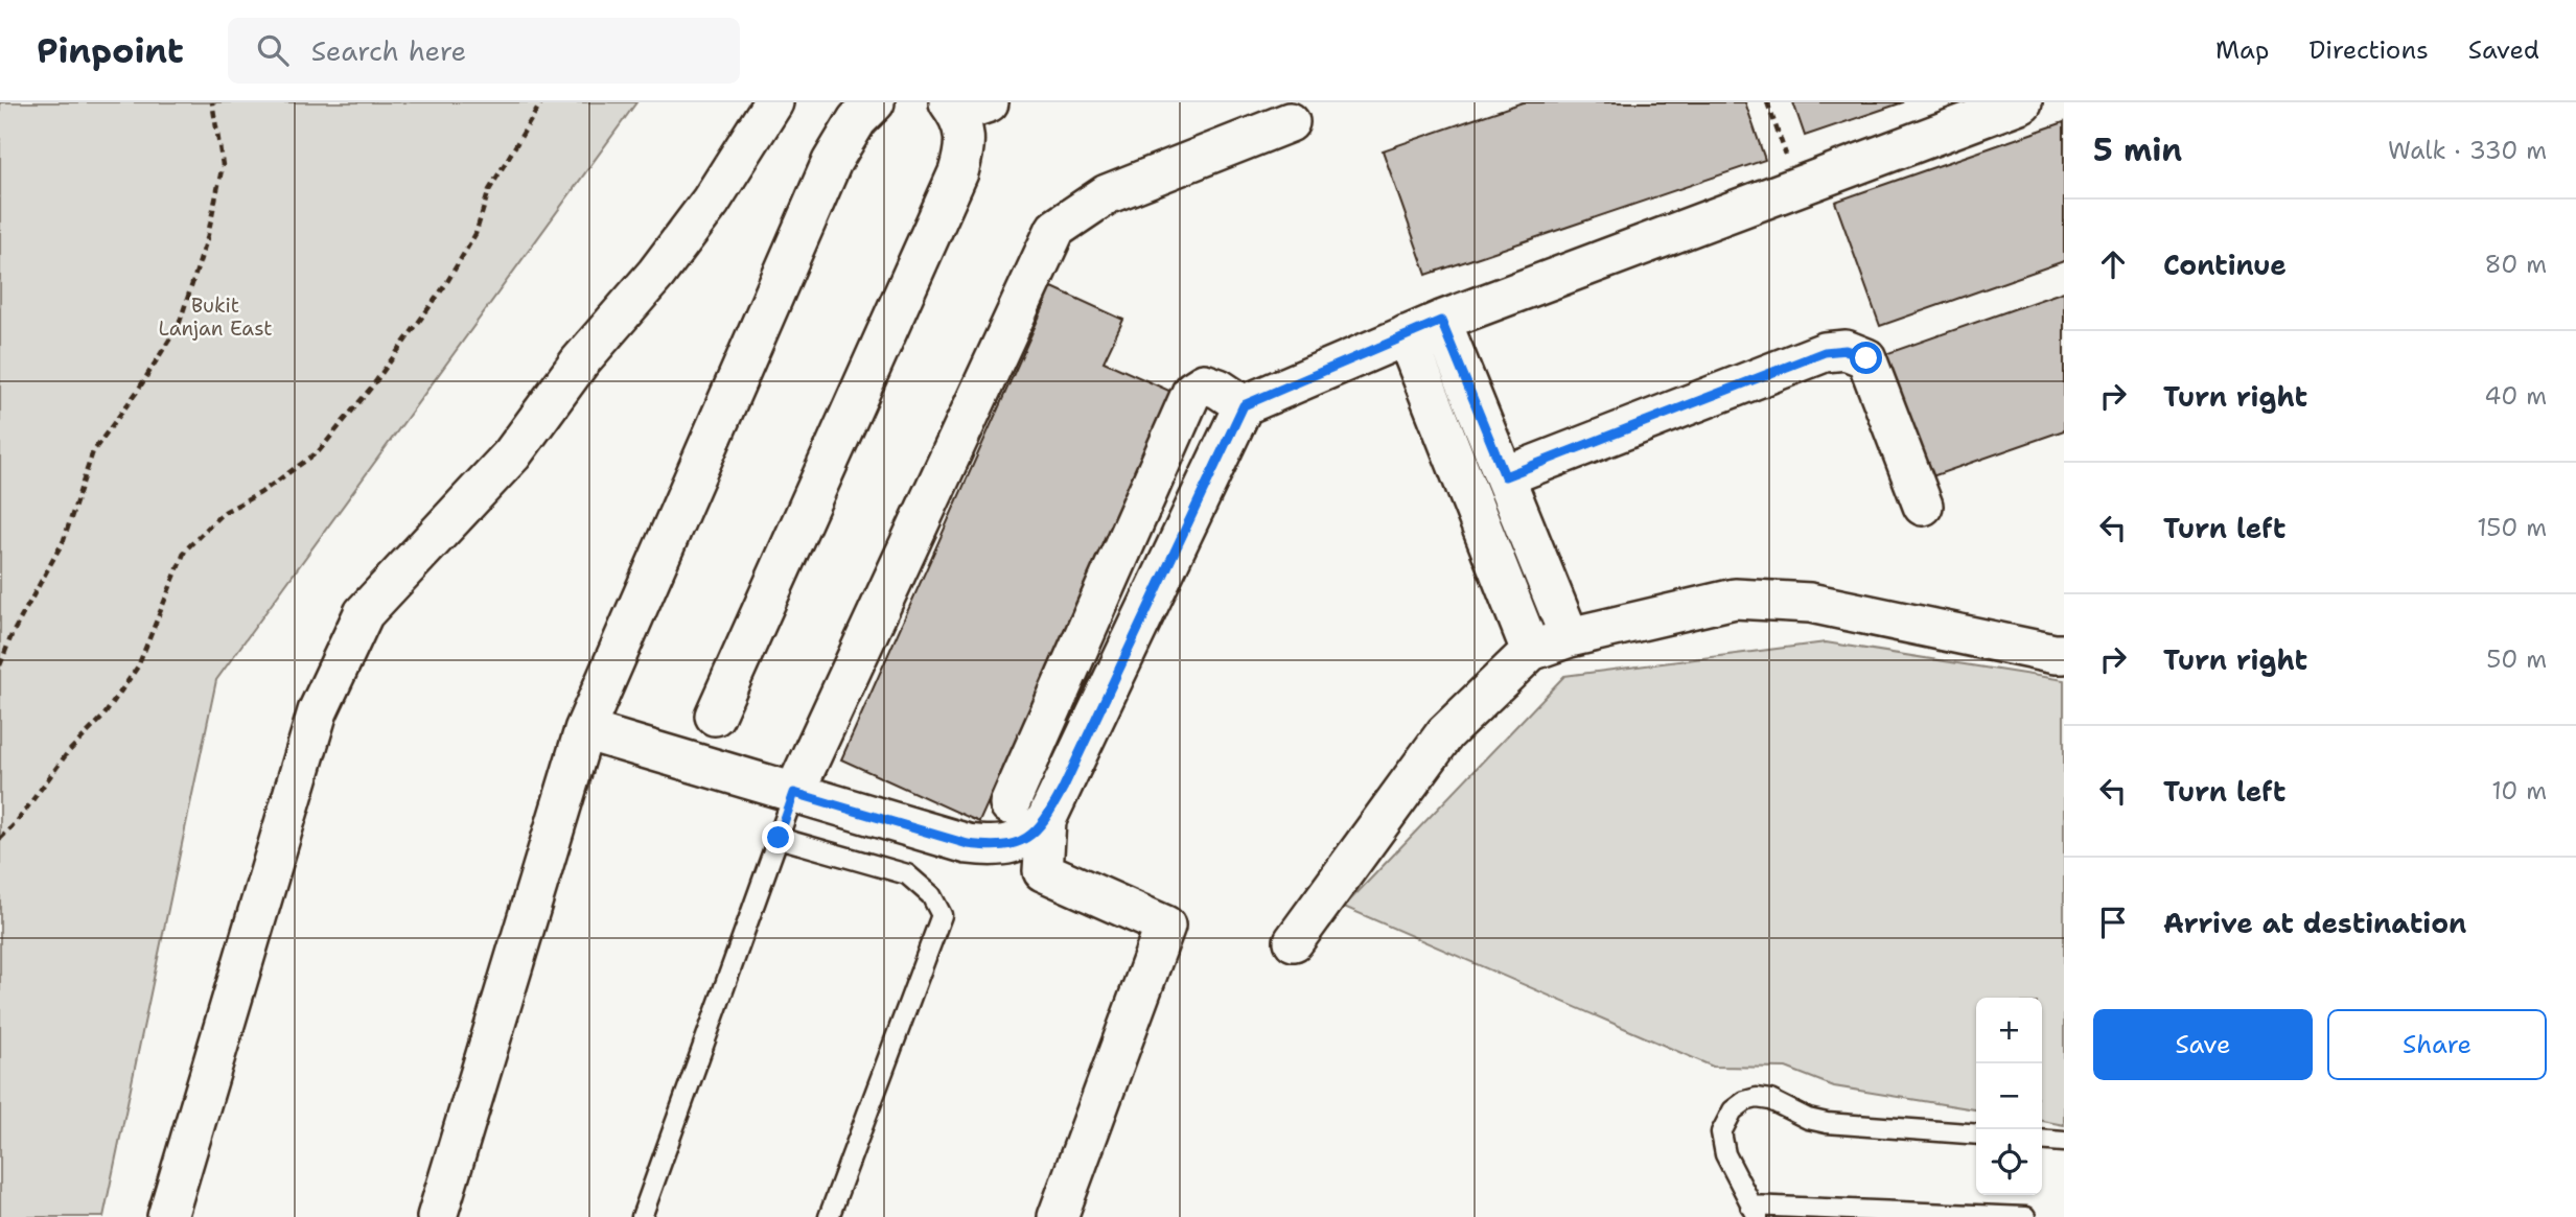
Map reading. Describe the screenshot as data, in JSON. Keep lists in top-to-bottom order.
{
  "parks": ["Bukit Lanjan East"],
  "page": {
    "header": "Pinpoint",
    "search": "Search here",
    "nav": ["Map", "Directions", "Saved"],
    "heading": ["5 min", "Walk · 330 m"],
    "list": [
      ["Continue", "80 m"],
      ["Turn right", "40 m"],
      ["Turn left", "150 m"],
      ["Turn right", "50 m"],
      ["Turn left", "10 m"],
      "Arrive at destination"
    ],
    "buttons": ["Save", "Share"],
    "map_buttons": ["+", "−"]
  }
}
